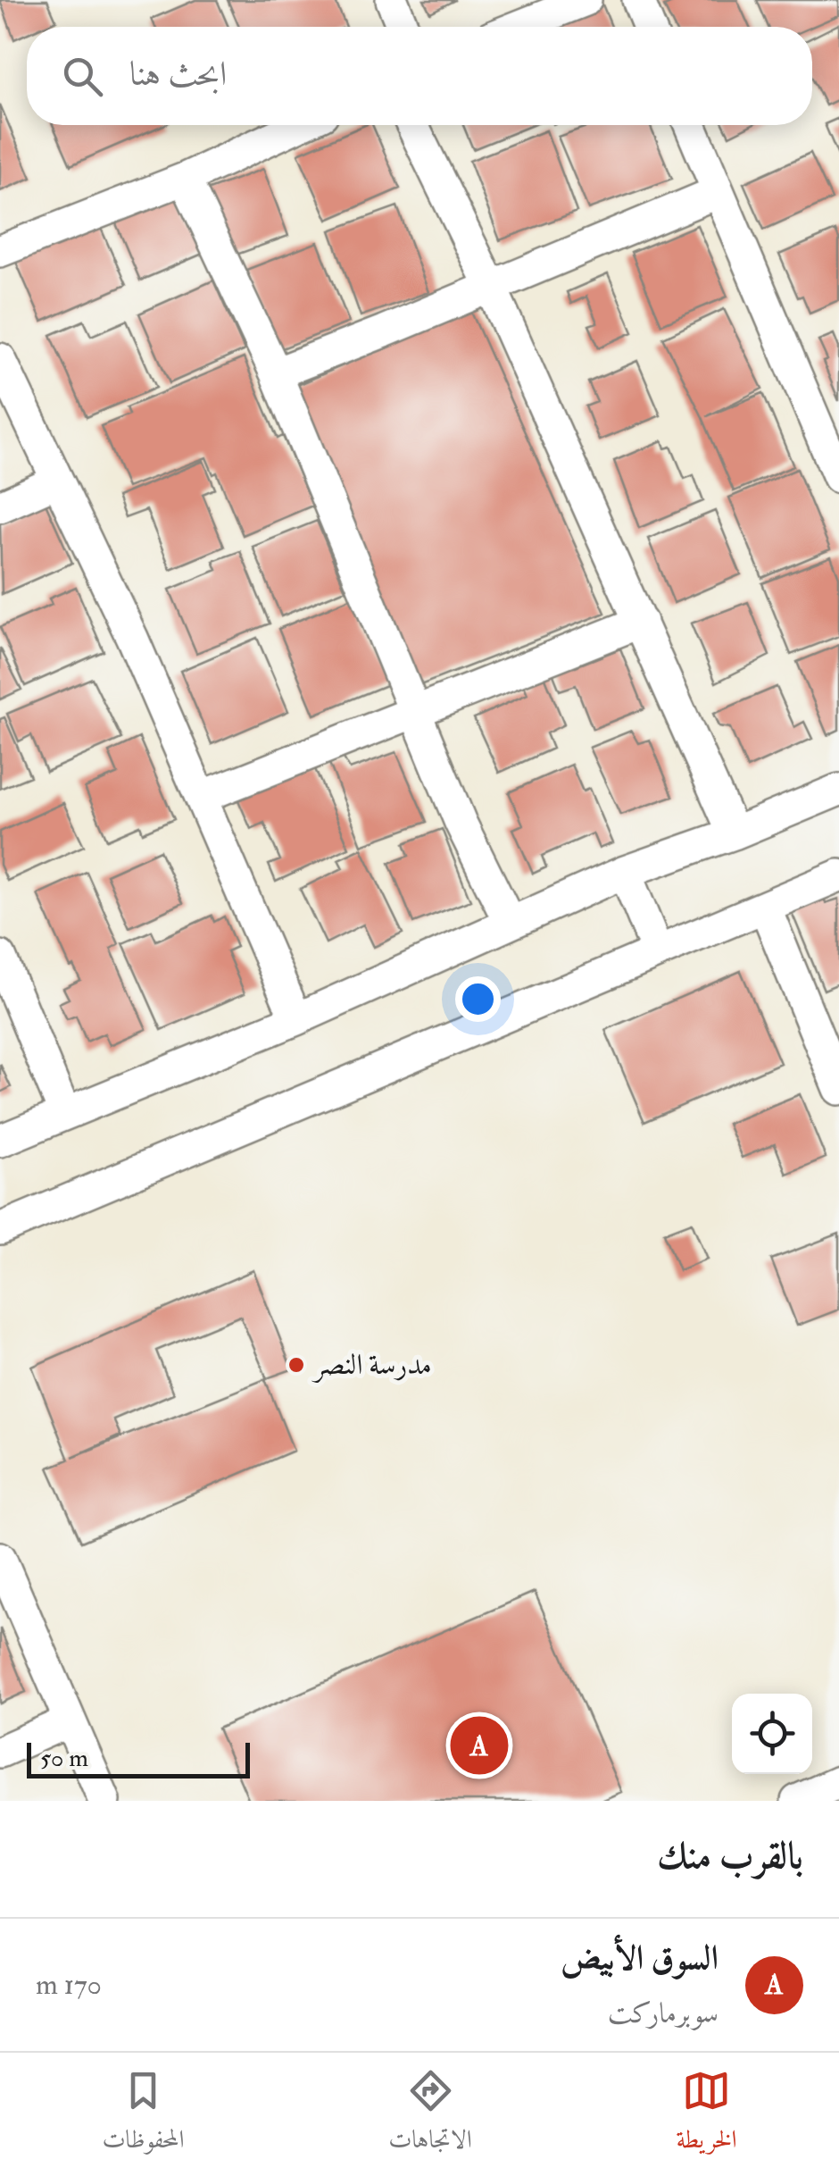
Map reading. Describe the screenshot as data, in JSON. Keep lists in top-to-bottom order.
{
  "places": ["مدرسة النصر"],
  "scale_bar": "50 m",
  "page": {
    "search": "ابحث هنا",
    "pins": "A",
    "scale": "50 m",
    "heading": "بالقرب منك",
    "list": [
      {
        "mark": "A",
        "name": "السوق الأبيض",
        "note": "سوبرماركت",
        "value": "170 m"
      }
    ],
    "nav": ["الخريطة", "الاتجاهات", "المحفوظات"]
  }
}
